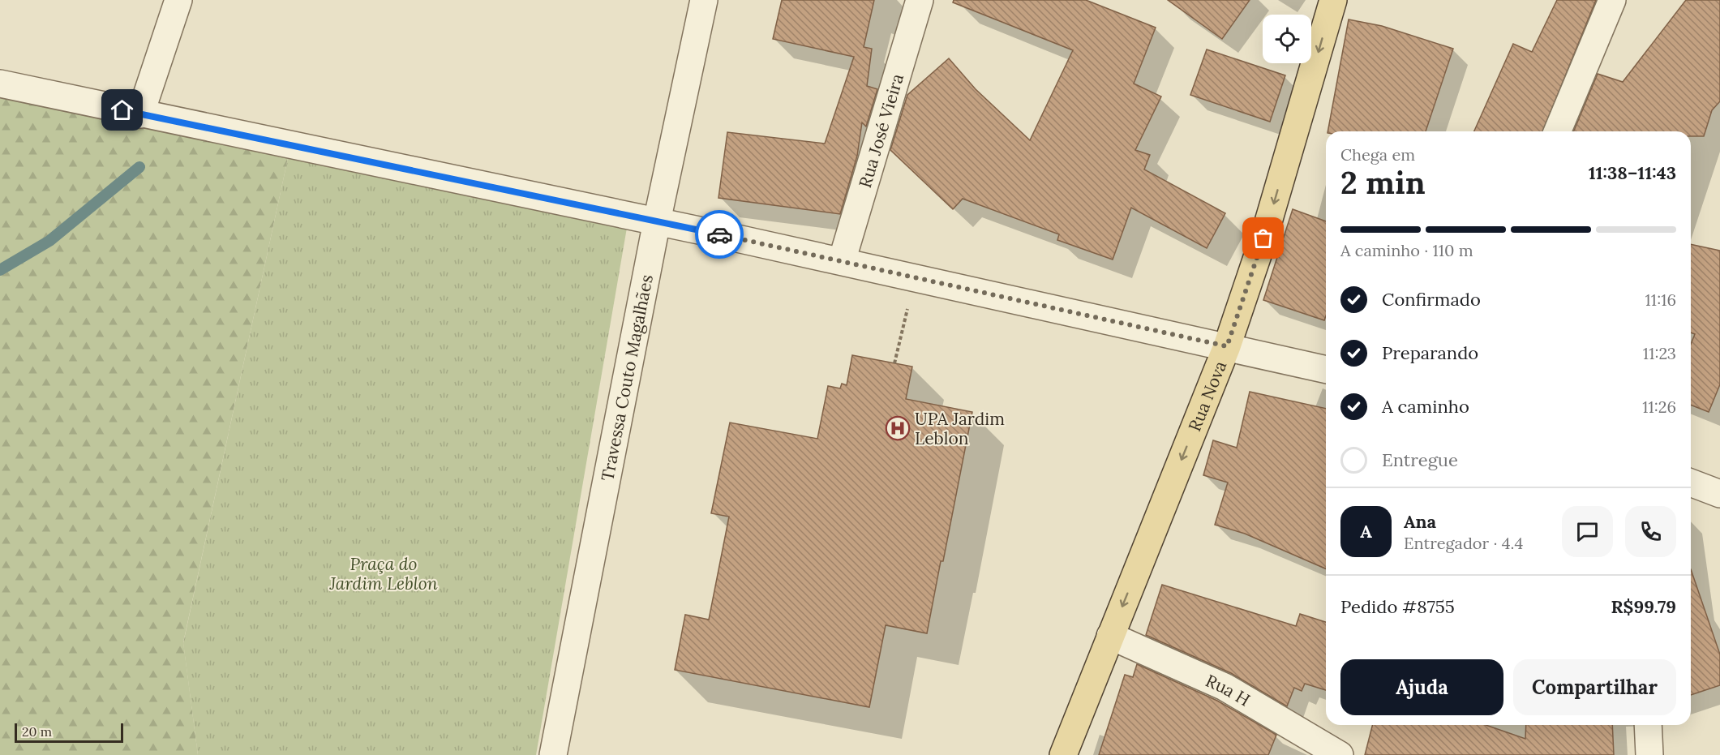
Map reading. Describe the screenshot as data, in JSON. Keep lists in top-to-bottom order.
{
  "streets": {
    "main road": ["Rua Nova"],
    "street": ["Rua José Vieira", "Travessa Couto Magalhães", "Rua H"]
  },
  "crossings": [
    ["Rua Nova", "Rua H"]
  ],
  "one_way": ["Rua Nova"],
  "parks": ["Praça do Jardim Leblon"],
  "places": {
    "hospital": ["UPA Jardim Leblon"]
  },
  "scale_bar": "20 m",
  "page": {
    "heading": ["2 min", "Chega em", "11:38–11:43"],
    "panel": [
      "Ana",
      "Entregador · 4.4",
      "Pedido #8755",
      "R$99.79"
    ],
    "bar": "A caminho · 110 m",
    "list": [
      ["Confirmado", "11:16"],
      ["Preparando", "11:23"],
      ["A caminho", "11:26"],
      "Entregue"
    ],
    "round": "A",
    "buttons": ["Ajuda", "Compartilhar"],
    "scale": "20 m"
  }
}
